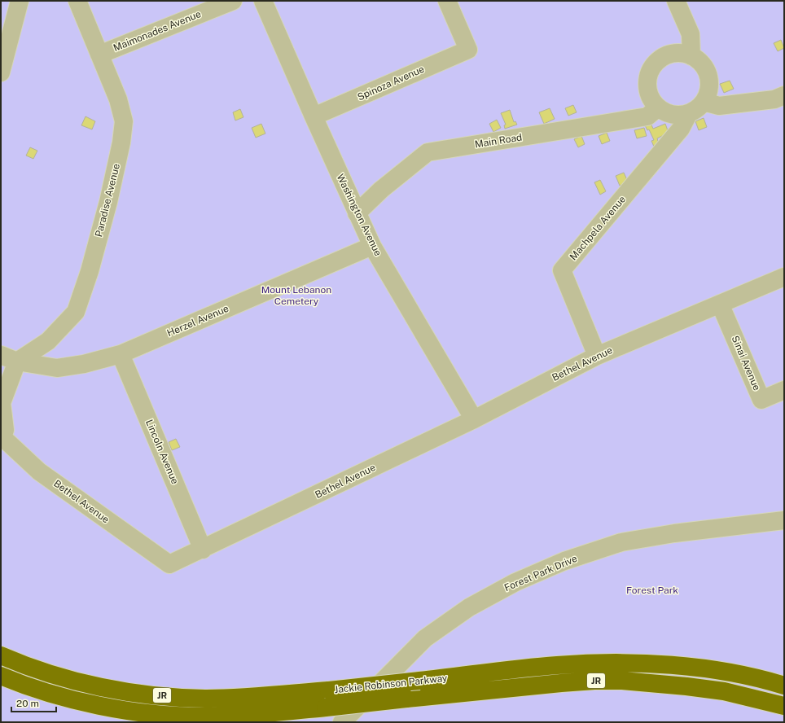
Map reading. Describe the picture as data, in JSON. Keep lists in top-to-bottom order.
{
  "streets": {
    "highway": ["JR", "Jackie Robinson Parkway"],
    "street": [
      "Maimonades Avenue",
      "Spinoza Avenue",
      "Main Road",
      "Paradise Avenue",
      "Washington Avenue",
      "Machpela Avenue",
      "Herzel Avenue",
      "Sinai Avenue",
      "Bethel Avenue",
      "Lincoln Avenue",
      "Forest Park Drive"
    ]
  },
  "crossings": [
    ["Maimonades Avenue", "Paradise Avenue"],
    ["Spinoza Avenue", "Washington Avenue"],
    ["Main Road", "Washington Avenue"],
    ["Main Road", "Machpela Avenue"],
    ["Paradise Avenue", "Herzel Avenue"],
    ["Paradise Avenue", "Bethel Avenue"],
    ["Washington Avenue", "Herzel Avenue"],
    ["Washington Avenue", "Bethel Avenue"],
    ["Machpela Avenue", "Bethel Avenue"],
    ["Herzel Avenue", "Bethel Avenue"],
    ["Herzel Avenue", "Lincoln Avenue"],
    ["Sinai Avenue", "Bethel Avenue"],
    ["Bethel Avenue", "Lincoln Avenue"]
  ],
  "parks": ["Mount Lebanon Cemetery", "Forest Park"],
  "scale_bar": "20 m"
}
